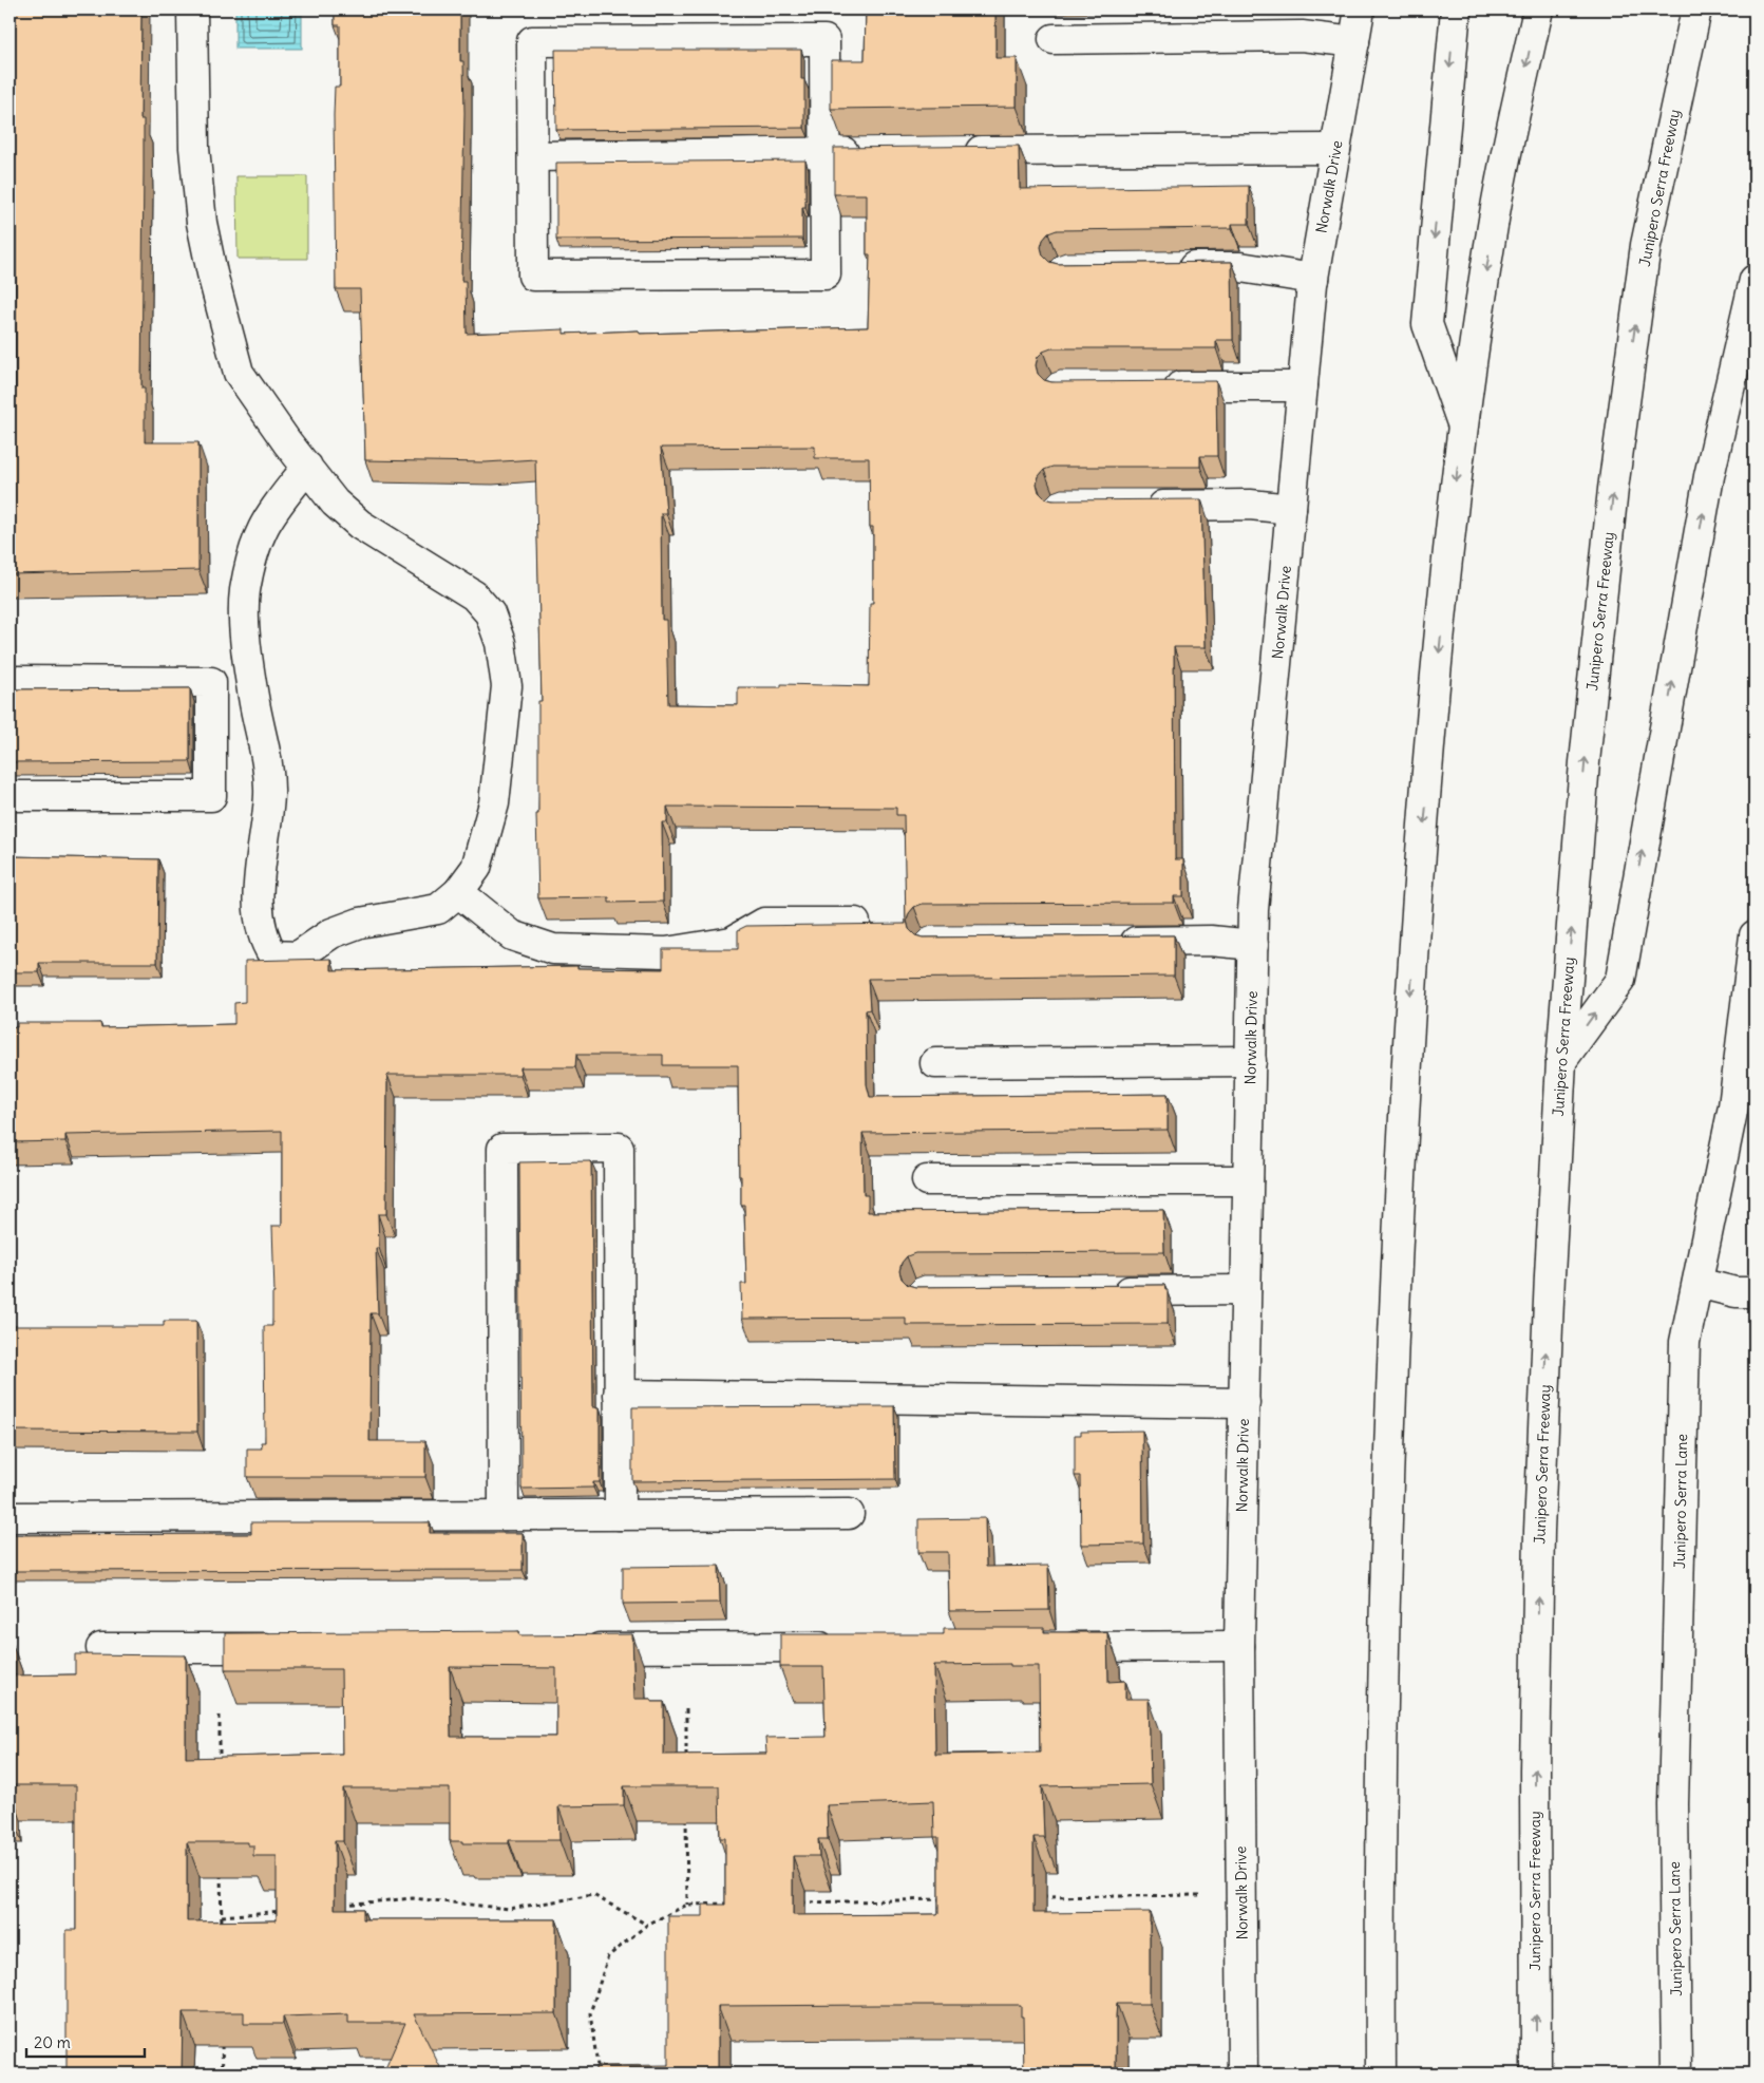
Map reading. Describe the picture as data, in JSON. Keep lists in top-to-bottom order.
{
  "streets": {
    "main road": ["Norwalk Drive", "Junipero Serra Freeway", "Junipero Serra Lane"]
  },
  "scale_bar": "20 m"
}
